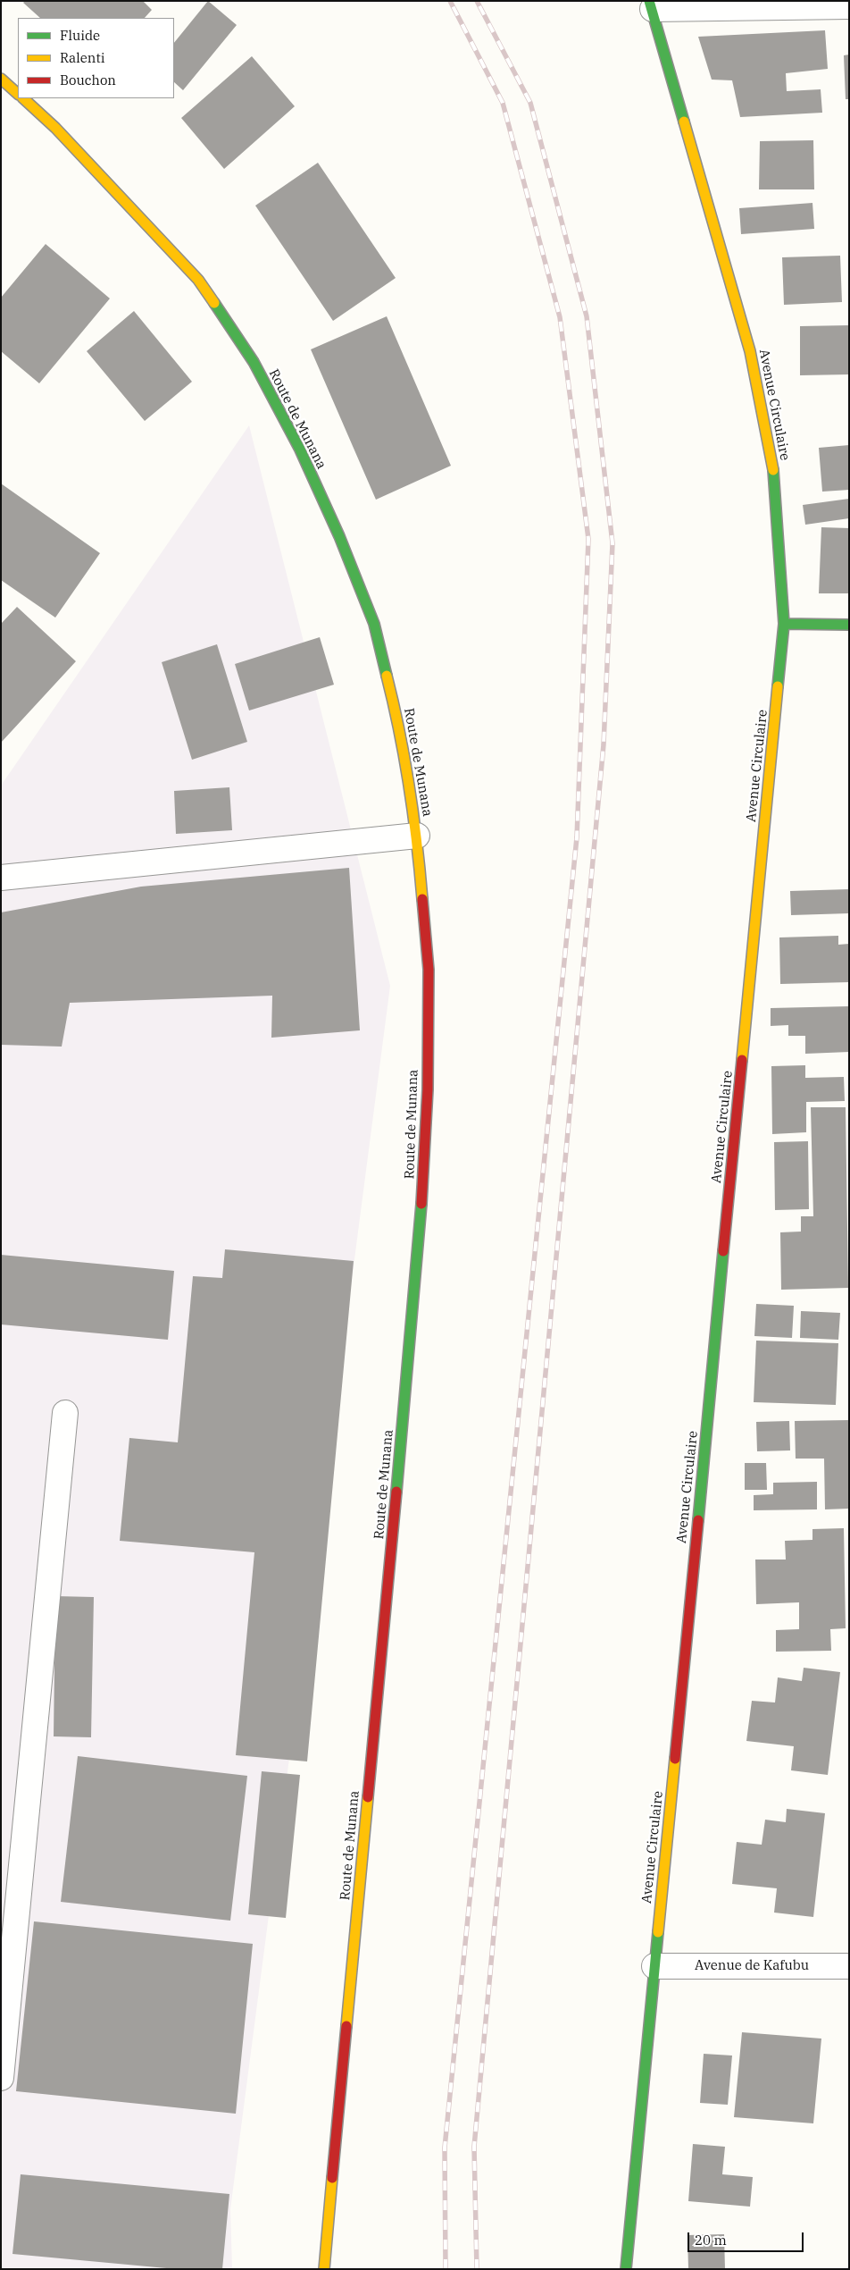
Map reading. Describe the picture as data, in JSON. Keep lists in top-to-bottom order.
{
  "streets": {
    "street": ["Avenue Circulaire", "Route de Munana", "Avenue de Kafubu"]
  },
  "crossings": [
    ["Avenue Circulaire", "Avenue de Kafubu"]
  ],
  "legend": ["Fluide", "Ralenti", "Bouchon"],
  "scale_bar": "20 m"
}
